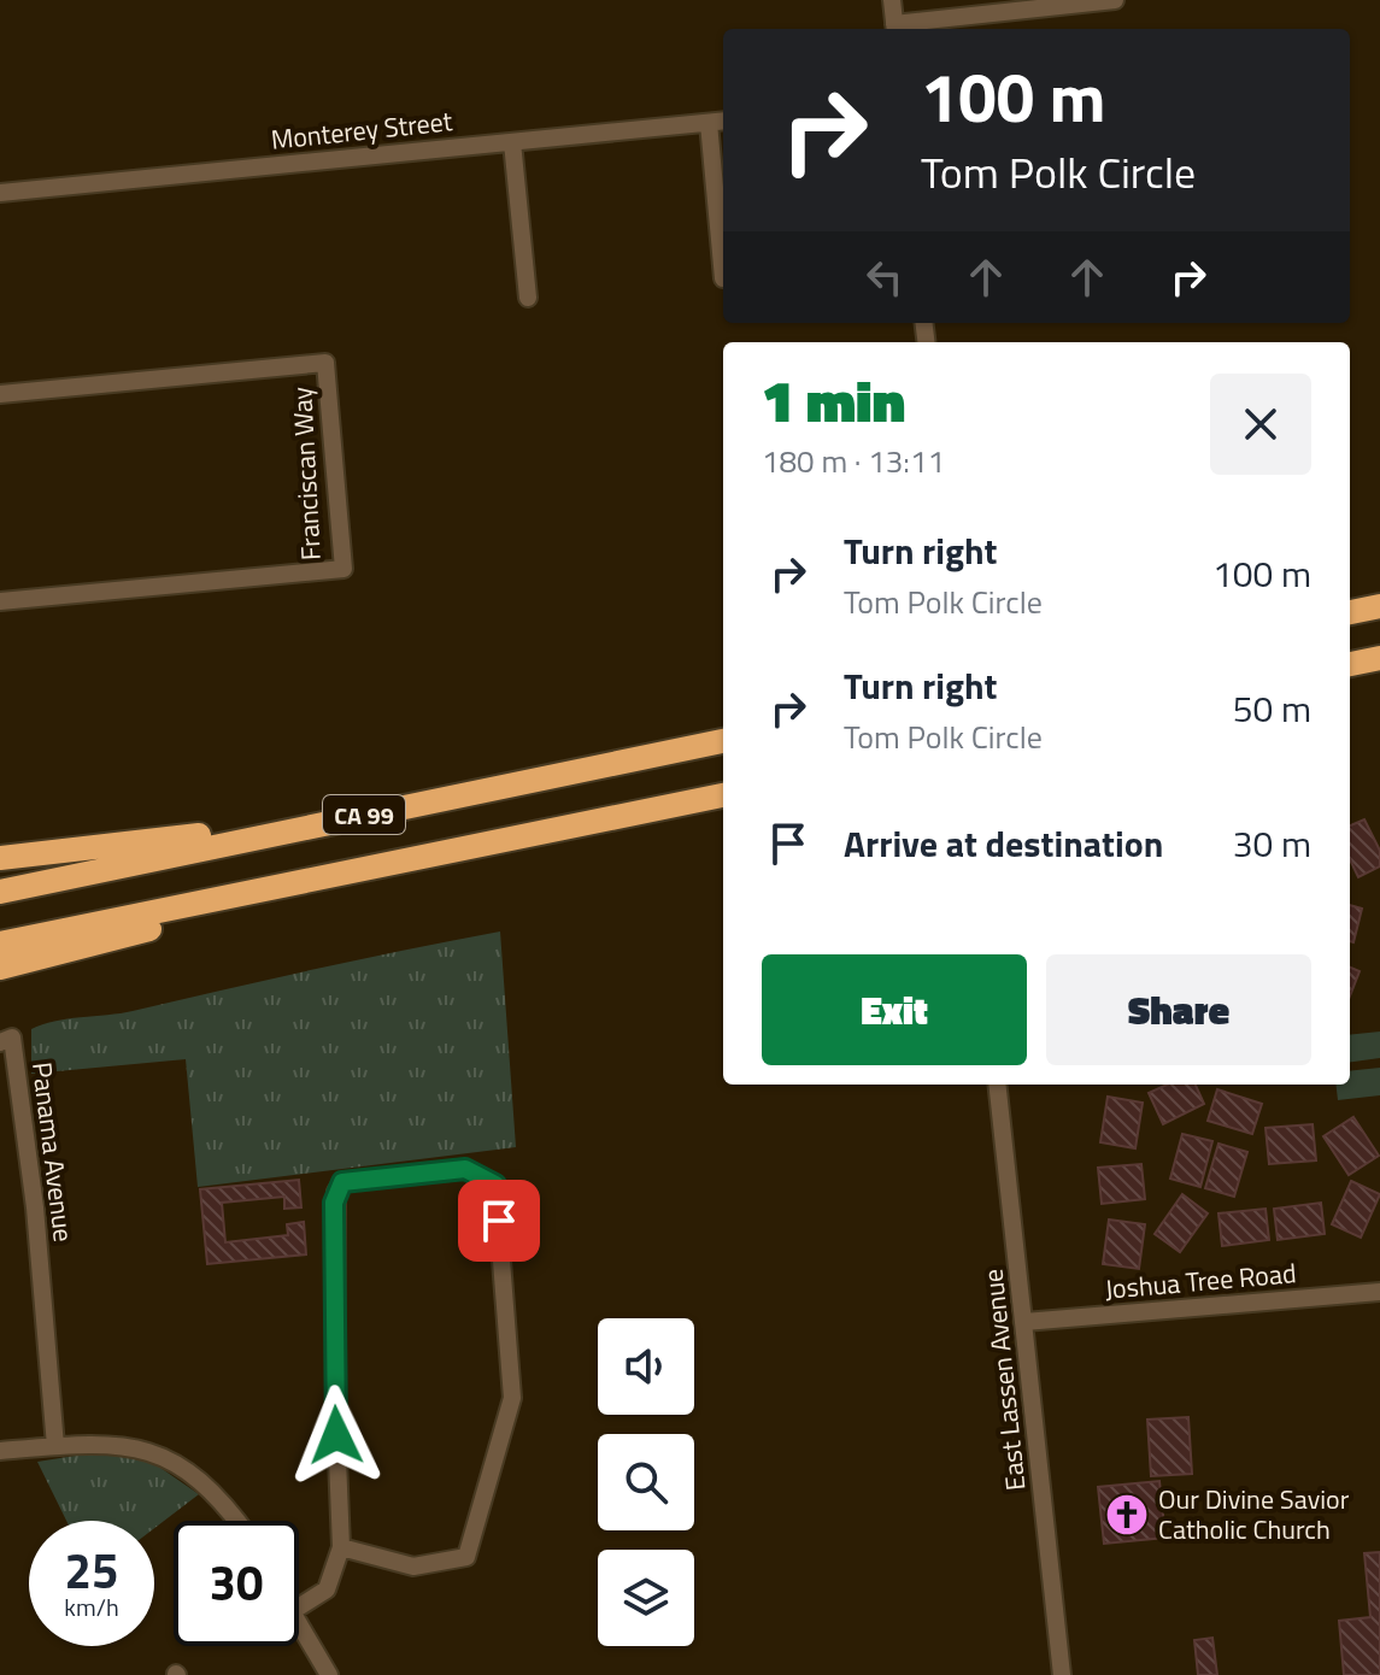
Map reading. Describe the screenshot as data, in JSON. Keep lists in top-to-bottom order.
{
  "streets": {
    "highway": ["CA 99"],
    "street": [
      "Monterey Street",
      "Franciscan Way",
      "Panama Avenue",
      "Joshua Tree Road",
      "East Lassen Avenue"
    ]
  },
  "crossings": [
    ["Joshua Tree Road", "East Lassen Avenue"]
  ],
  "places": {
    "church": ["Our Divine Savior Catholic Church"]
  },
  "page": {
    "turn": ["100 m", "Tom Polk Circle"],
    "heading": ["1 min", "180 m · 13:11"],
    "list": [
      {
        "name": "Turn right",
        "note": "Tom Polk Circle",
        "value": "100 m"
      },
      {
        "name": "Turn right",
        "note": "Tom Polk Circle",
        "value": "50 m"
      },
      {
        "name": "Arrive at destination",
        "value": "30 m"
      }
    ],
    "buttons": ["Exit", "Share"],
    "speed": "25 km/h",
    "limit": "30"
  }
}
